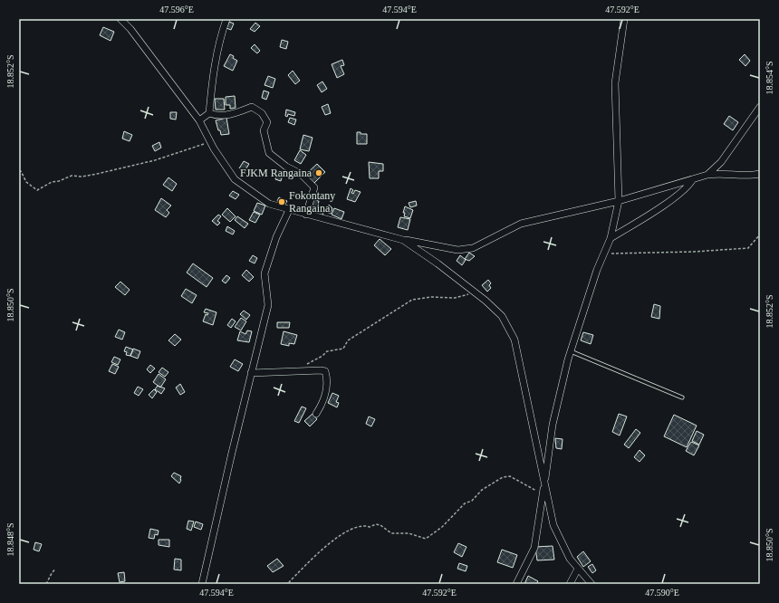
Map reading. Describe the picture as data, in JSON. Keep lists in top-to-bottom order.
{
  "places": ["FJKM Rangaina", "Fokontany Rangaina"],
  "coordinates": [
    "47.596°E",
    "47.594°E",
    "47.592°E",
    "18.852°S",
    "18.854°S",
    "18.850°S",
    "18.848°S",
    "47.590°E"
  ]
}
